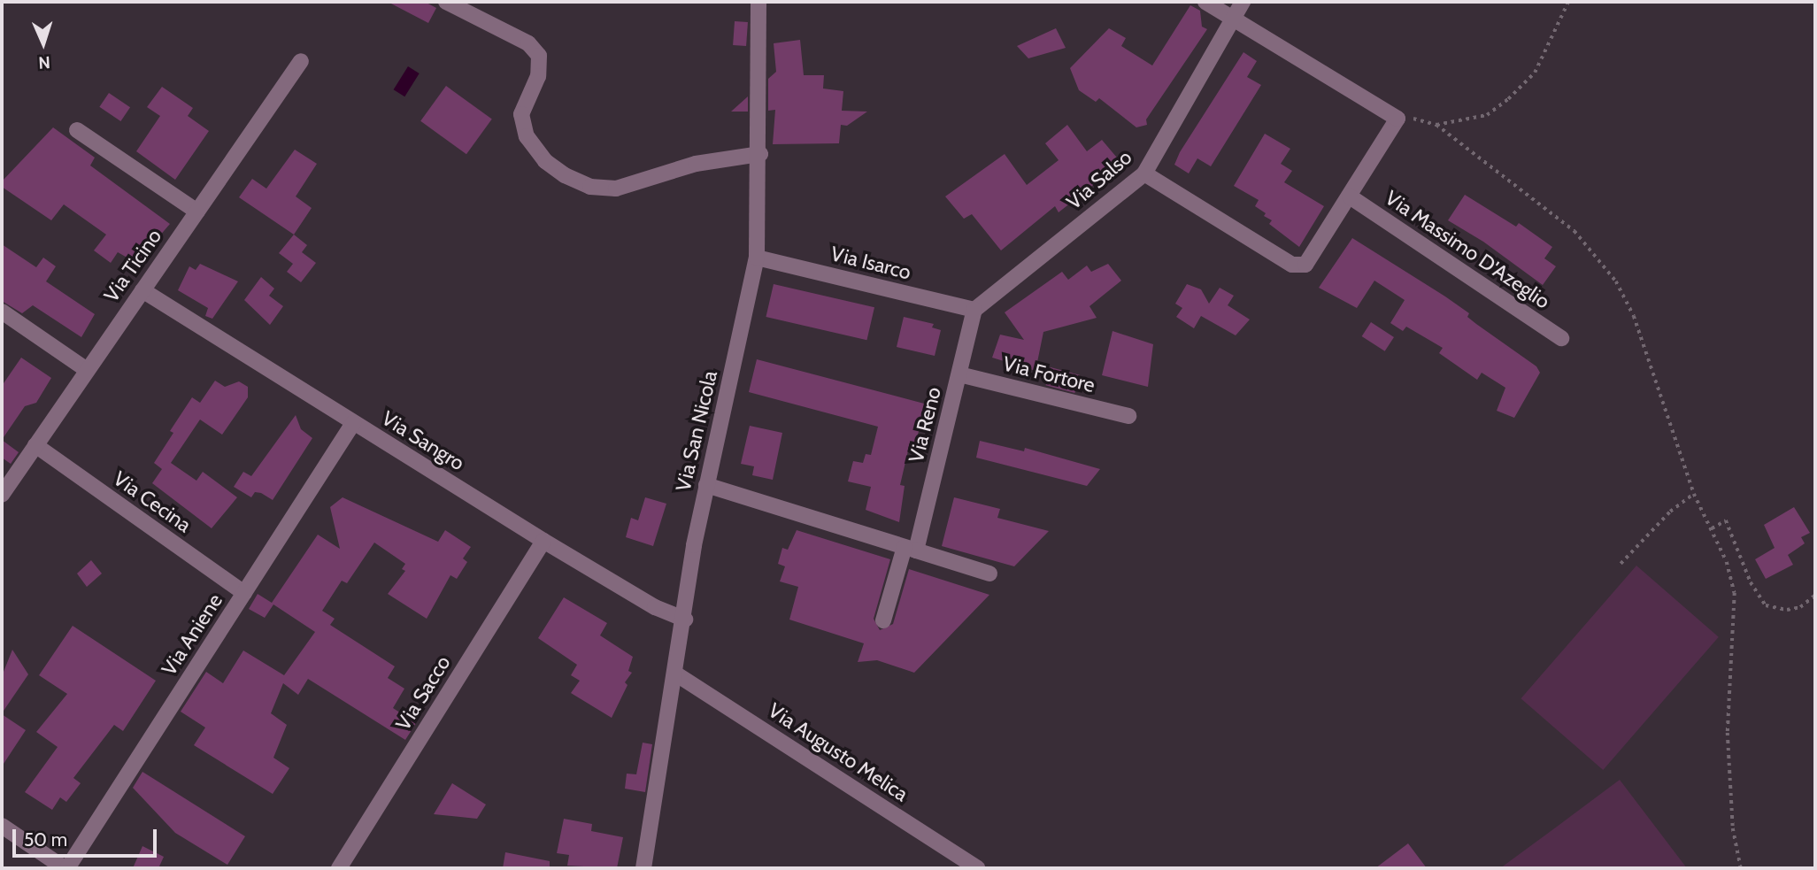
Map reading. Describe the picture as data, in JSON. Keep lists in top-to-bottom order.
{
  "streets": {
    "street": [
      "Via Salso",
      "Via Massimo D'Azeglio",
      "Via Isarco",
      "Via Ticino",
      "Via Fortore",
      "Via Reno",
      "Via San Nicola",
      "Via Sangro",
      "Via Cecina",
      "Via Aniene",
      "Via Sacco",
      "Via Augusto Melica"
    ]
  },
  "crossings": [
    ["Via Salso", "Via Isarco"],
    ["Via Salso", "Via Reno"],
    ["Via Isarco", "Via Reno"],
    ["Via Isarco", "Via San Nicola"],
    ["Via Ticino", "Via Sangro"],
    ["Via Ticino", "Via Cecina"],
    ["Via Fortore", "Via Reno"],
    ["Via San Nicola", "Via Sangro"],
    ["Via San Nicola", "Via Augusto Melica"],
    ["Via Sangro", "Via Aniene"],
    ["Via Sangro", "Via Sacco"],
    ["Via Cecina", "Via Aniene"]
  ],
  "scale_bar": "50 m",
  "north": "bottom"
}
